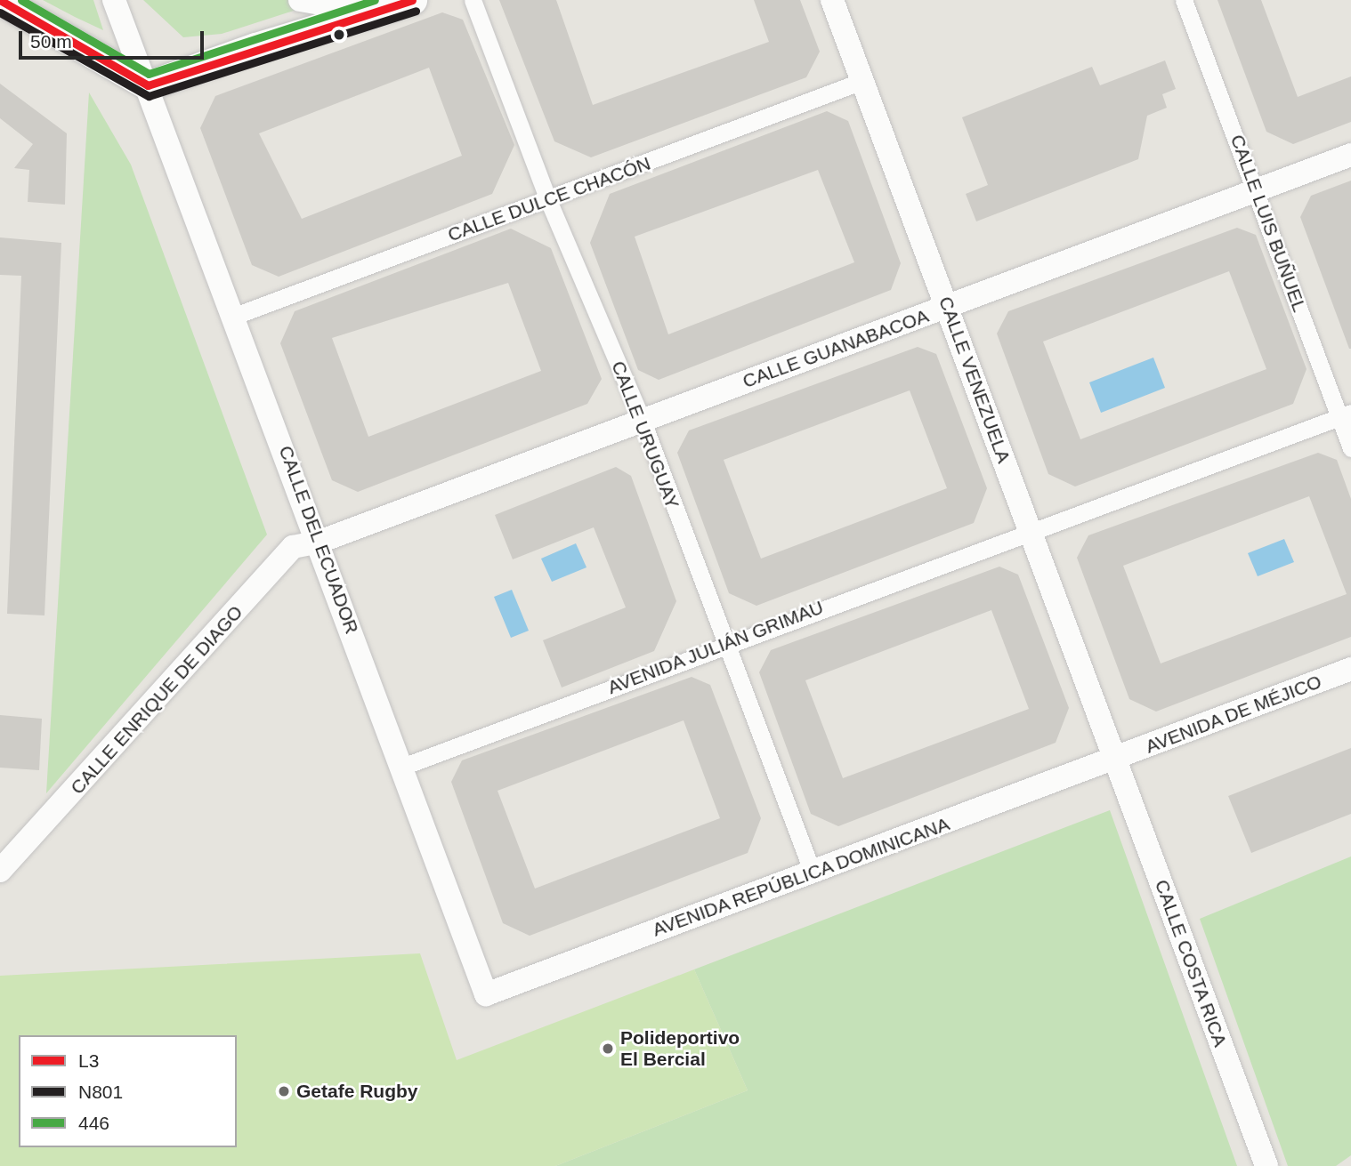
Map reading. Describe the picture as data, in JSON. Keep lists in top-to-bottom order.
{
  "streets": {
    "street": [
      "CALLE DULCE CHACÓN",
      "CALLE LUIS BUÑUEL",
      "CALLE GUANABACOA",
      "CALLE VENEZUELA",
      "CALLE URUGUAY",
      "CALLE DEL ECUADOR",
      "AVENIDA JULIÁN GRIMAU",
      "CALLE ENRIQUE DE DIAGO",
      "AVENIDA DE MÉJICO",
      "AVENIDA REPÚBLICA DOMINICANA",
      "CALLE COSTA RICA"
    ]
  },
  "crossings": [
    ["CALLE DULCE CHACÓN", "CALLE VENEZUELA"],
    ["CALLE DULCE CHACÓN", "CALLE URUGUAY"],
    ["CALLE DULCE CHACÓN", "CALLE DEL ECUADOR"],
    ["CALLE LUIS BUÑUEL", "CALLE GUANABACOA"],
    ["CALLE LUIS BUÑUEL", "AVENIDA JULIÁN GRIMAU"],
    ["CALLE GUANABACOA", "CALLE VENEZUELA"],
    ["CALLE GUANABACOA", "CALLE URUGUAY"],
    ["CALLE GUANABACOA", "CALLE DEL ECUADOR"],
    ["CALLE GUANABACOA", "CALLE ENRIQUE DE DIAGO"],
    ["CALLE VENEZUELA", "AVENIDA JULIÁN GRIMAU"],
    ["CALLE VENEZUELA", "AVENIDA DE MÉJICO"],
    ["CALLE VENEZUELA", "AVENIDA REPÚBLICA DOMINICANA"],
    ["CALLE VENEZUELA", "CALLE COSTA RICA"],
    ["CALLE URUGUAY", "AVENIDA JULIÁN GRIMAU"],
    ["CALLE URUGUAY", "AVENIDA REPÚBLICA DOMINICANA"],
    ["CALLE DEL ECUADOR", "AVENIDA JULIÁN GRIMAU"],
    ["CALLE DEL ECUADOR", "CALLE ENRIQUE DE DIAGO"],
    ["CALLE DEL ECUADOR", "AVENIDA REPÚBLICA DOMINICANA"],
    ["AVENIDA DE MÉJICO", "AVENIDA REPÚBLICA DOMINICANA"],
    ["AVENIDA DE MÉJICO", "CALLE COSTA RICA"],
    ["AVENIDA REPÚBLICA DOMINICANA", "CALLE COSTA RICA"]
  ],
  "places": ["Polideportivo El Bercial", "Getafe Rugby"],
  "lines": ["transit line L3", "transit line 446", "transit line N801"],
  "legend": ["L3", "N801", "446"],
  "scale_bar": "50 m"
}
